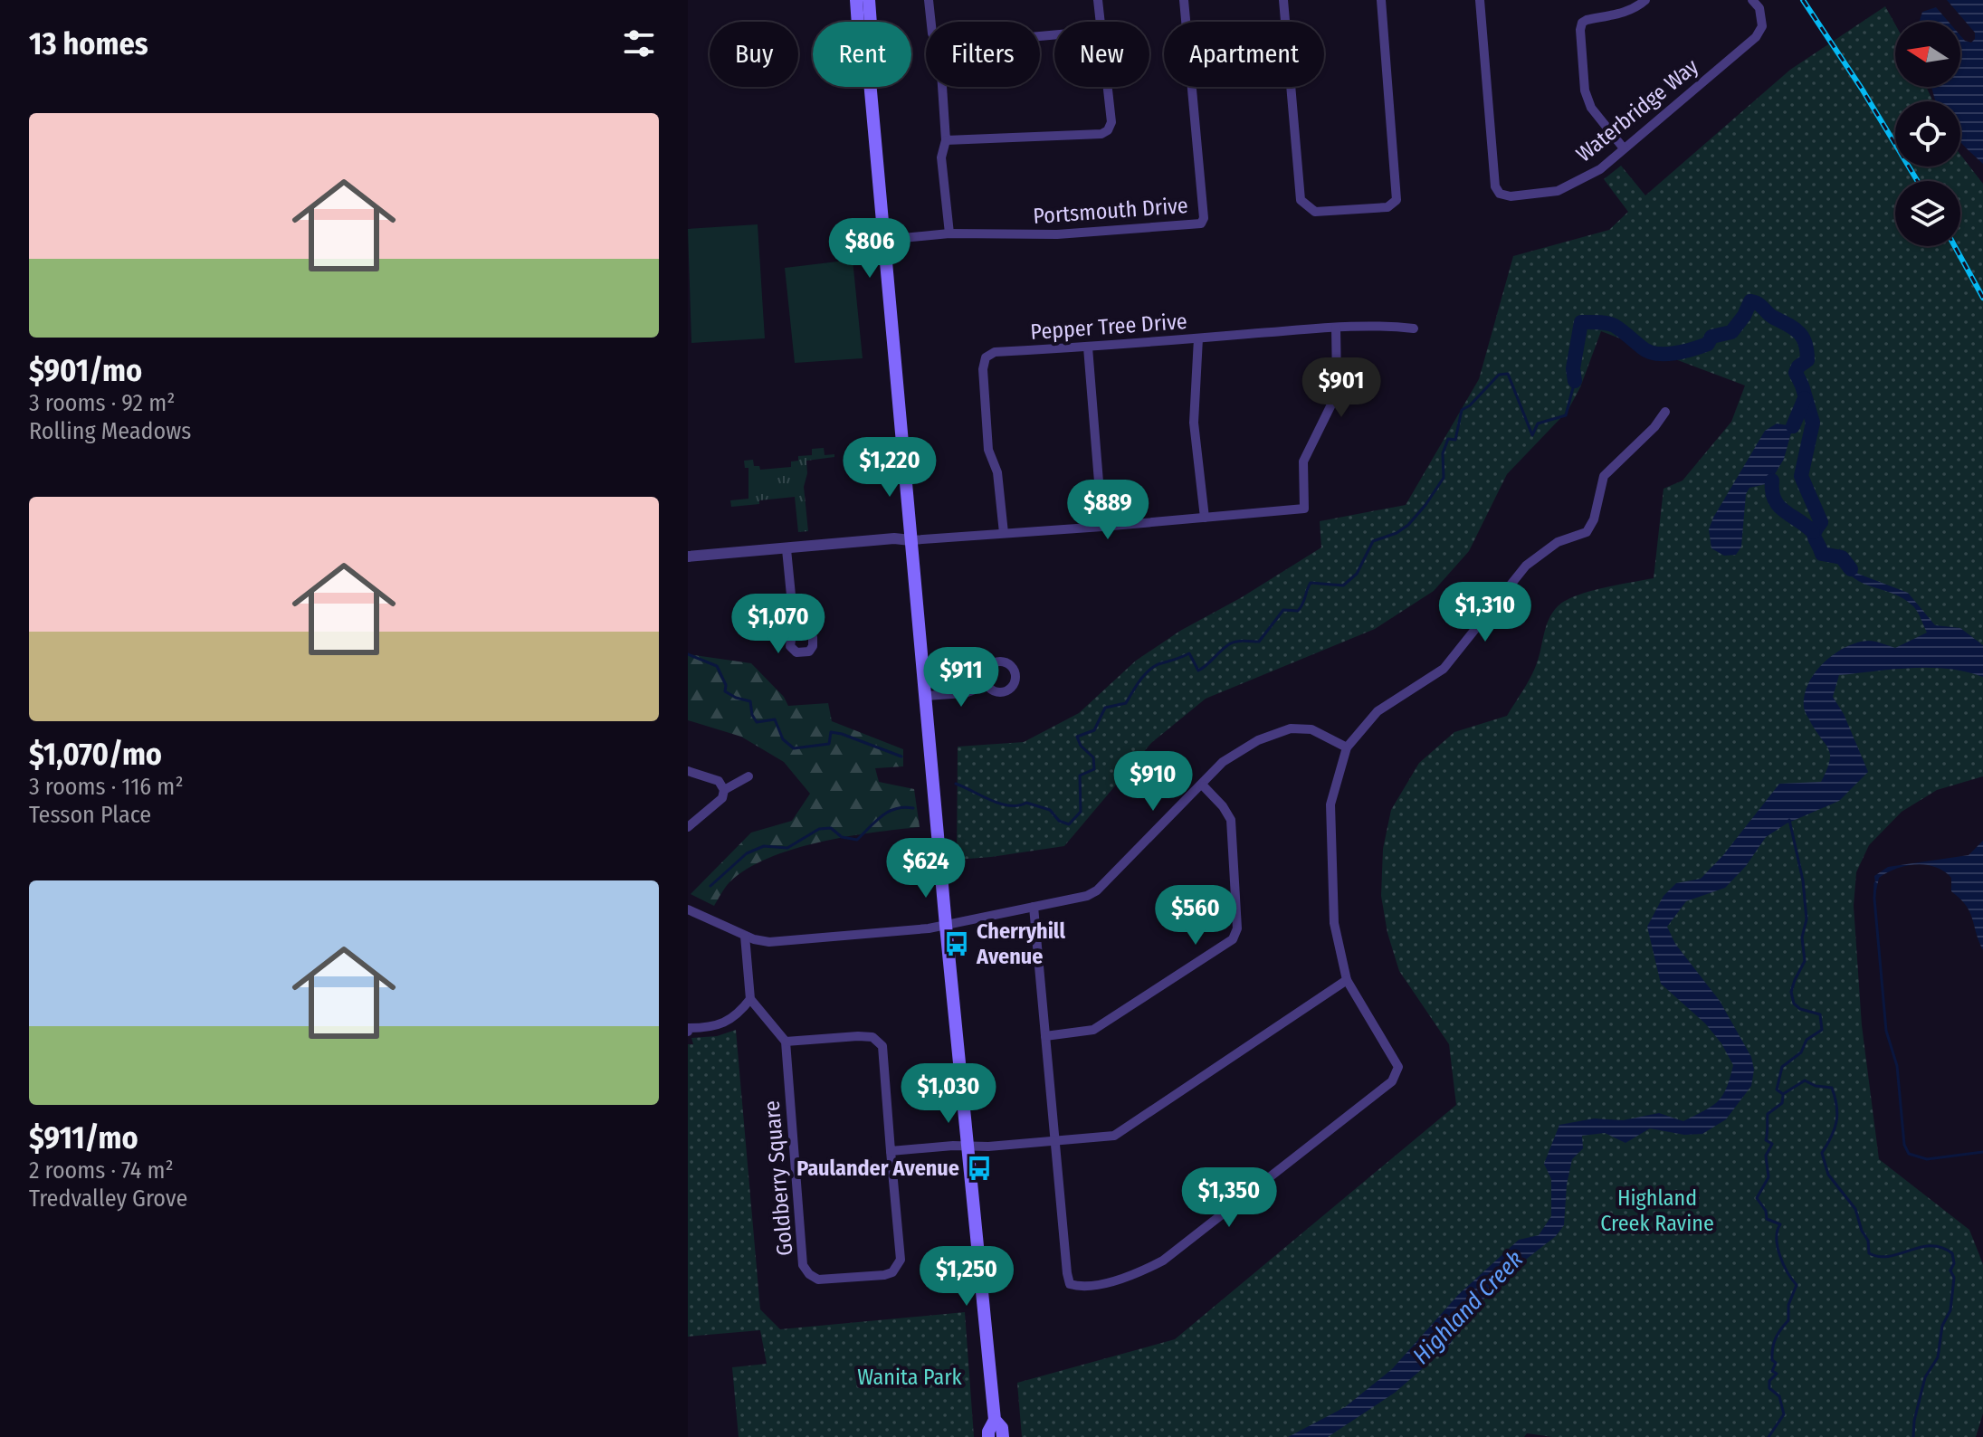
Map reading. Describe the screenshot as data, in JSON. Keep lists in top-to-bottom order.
{
  "streets": {
    "street": [
      "Waterbridge Way",
      "Portsmouth Drive",
      "Pepper Tree Drive",
      "Goldberry Square"
    ]
  },
  "water": ["Highland Creek"],
  "parks": ["Highland Creek Ravine", "Wanita Park"],
  "places": {
    "bus stop": ["Cherryhill Avenue", "Paulander Avenue"]
  },
  "north": "left",
  "page": {
    "heading": "13 homes",
    "chip": [
      "Buy",
      "Rent",
      "Filters",
      "New",
      "Apartment"
    ],
    "list": [
      {
        "name": "$901/mo",
        "note": "3 rooms · 92 m² · Rolling Meadows"
      },
      {
        "name": "$1,070/mo",
        "note": "3 rooms · 116 m² · Tesson Place"
      },
      {
        "name": "$911/mo",
        "note": "2 rooms · 74 m² · Tredvalley Grove"
      }
    ],
    "price": [
      "$806",
      "$901",
      "$1,220",
      "$889",
      "$1,310",
      "$1,070",
      "$911",
      "$910",
      "$624",
      "$560",
      "$1,030",
      "$1,350",
      "$1,250"
    ]
  }
}
